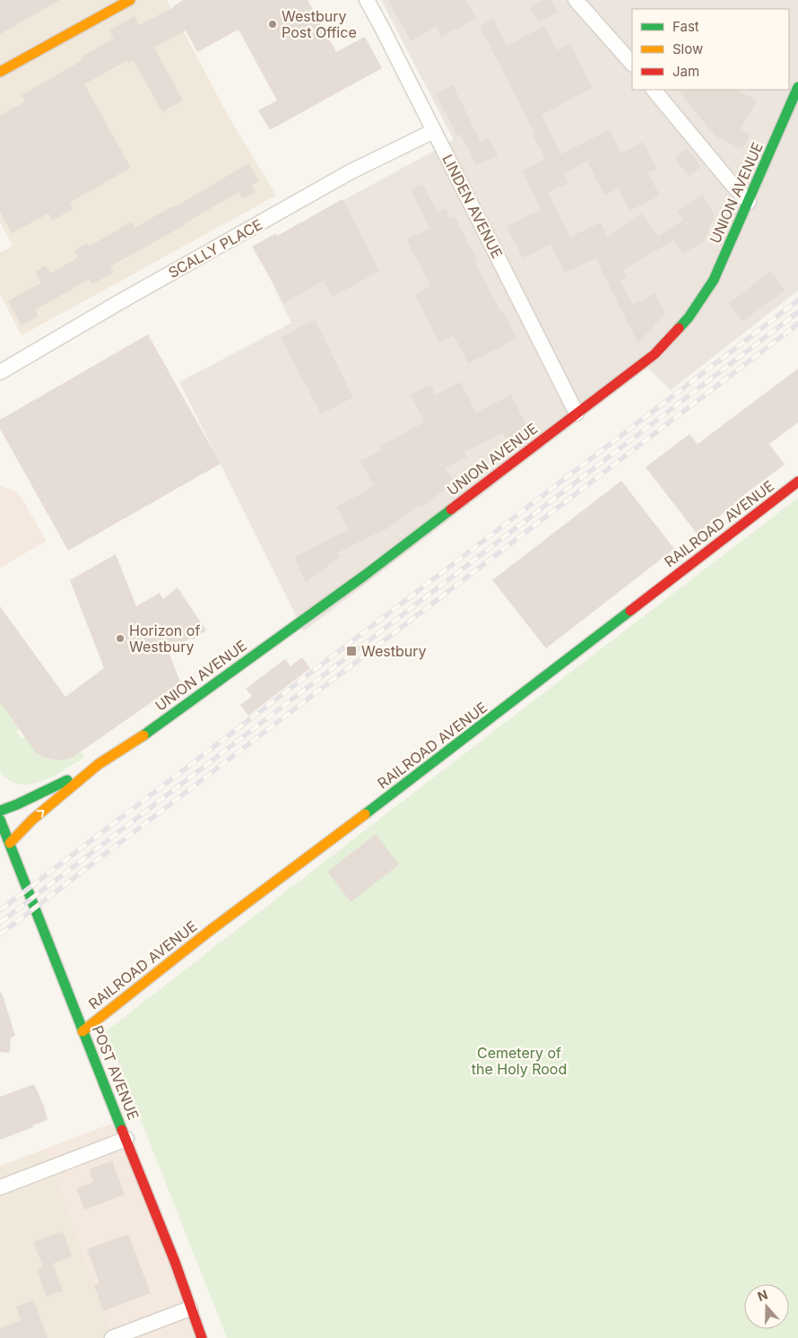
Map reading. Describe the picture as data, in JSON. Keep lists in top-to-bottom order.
{
  "streets": {
    "main road": ["UNION AVENUE", "RAILROAD AVENUE", "POST AVENUE"],
    "street": ["LINDEN AVENUE", "SCALLY PLACE"]
  },
  "crossings": [
    ["UNION AVENUE", "LINDEN AVENUE"],
    ["UNION AVENUE", "POST AVENUE"],
    ["LINDEN AVENUE", "SCALLY PLACE"],
    ["RAILROAD AVENUE", "POST AVENUE"]
  ],
  "parks": ["Cemetery of the Holy Rood"],
  "places": {
    "other": ["Westbury Post Office", "Horizon of Westbury"],
    "transit": ["Westbury"]
  },
  "legend": ["Fast", "Slow", "Jam"],
  "north": "top"
}
